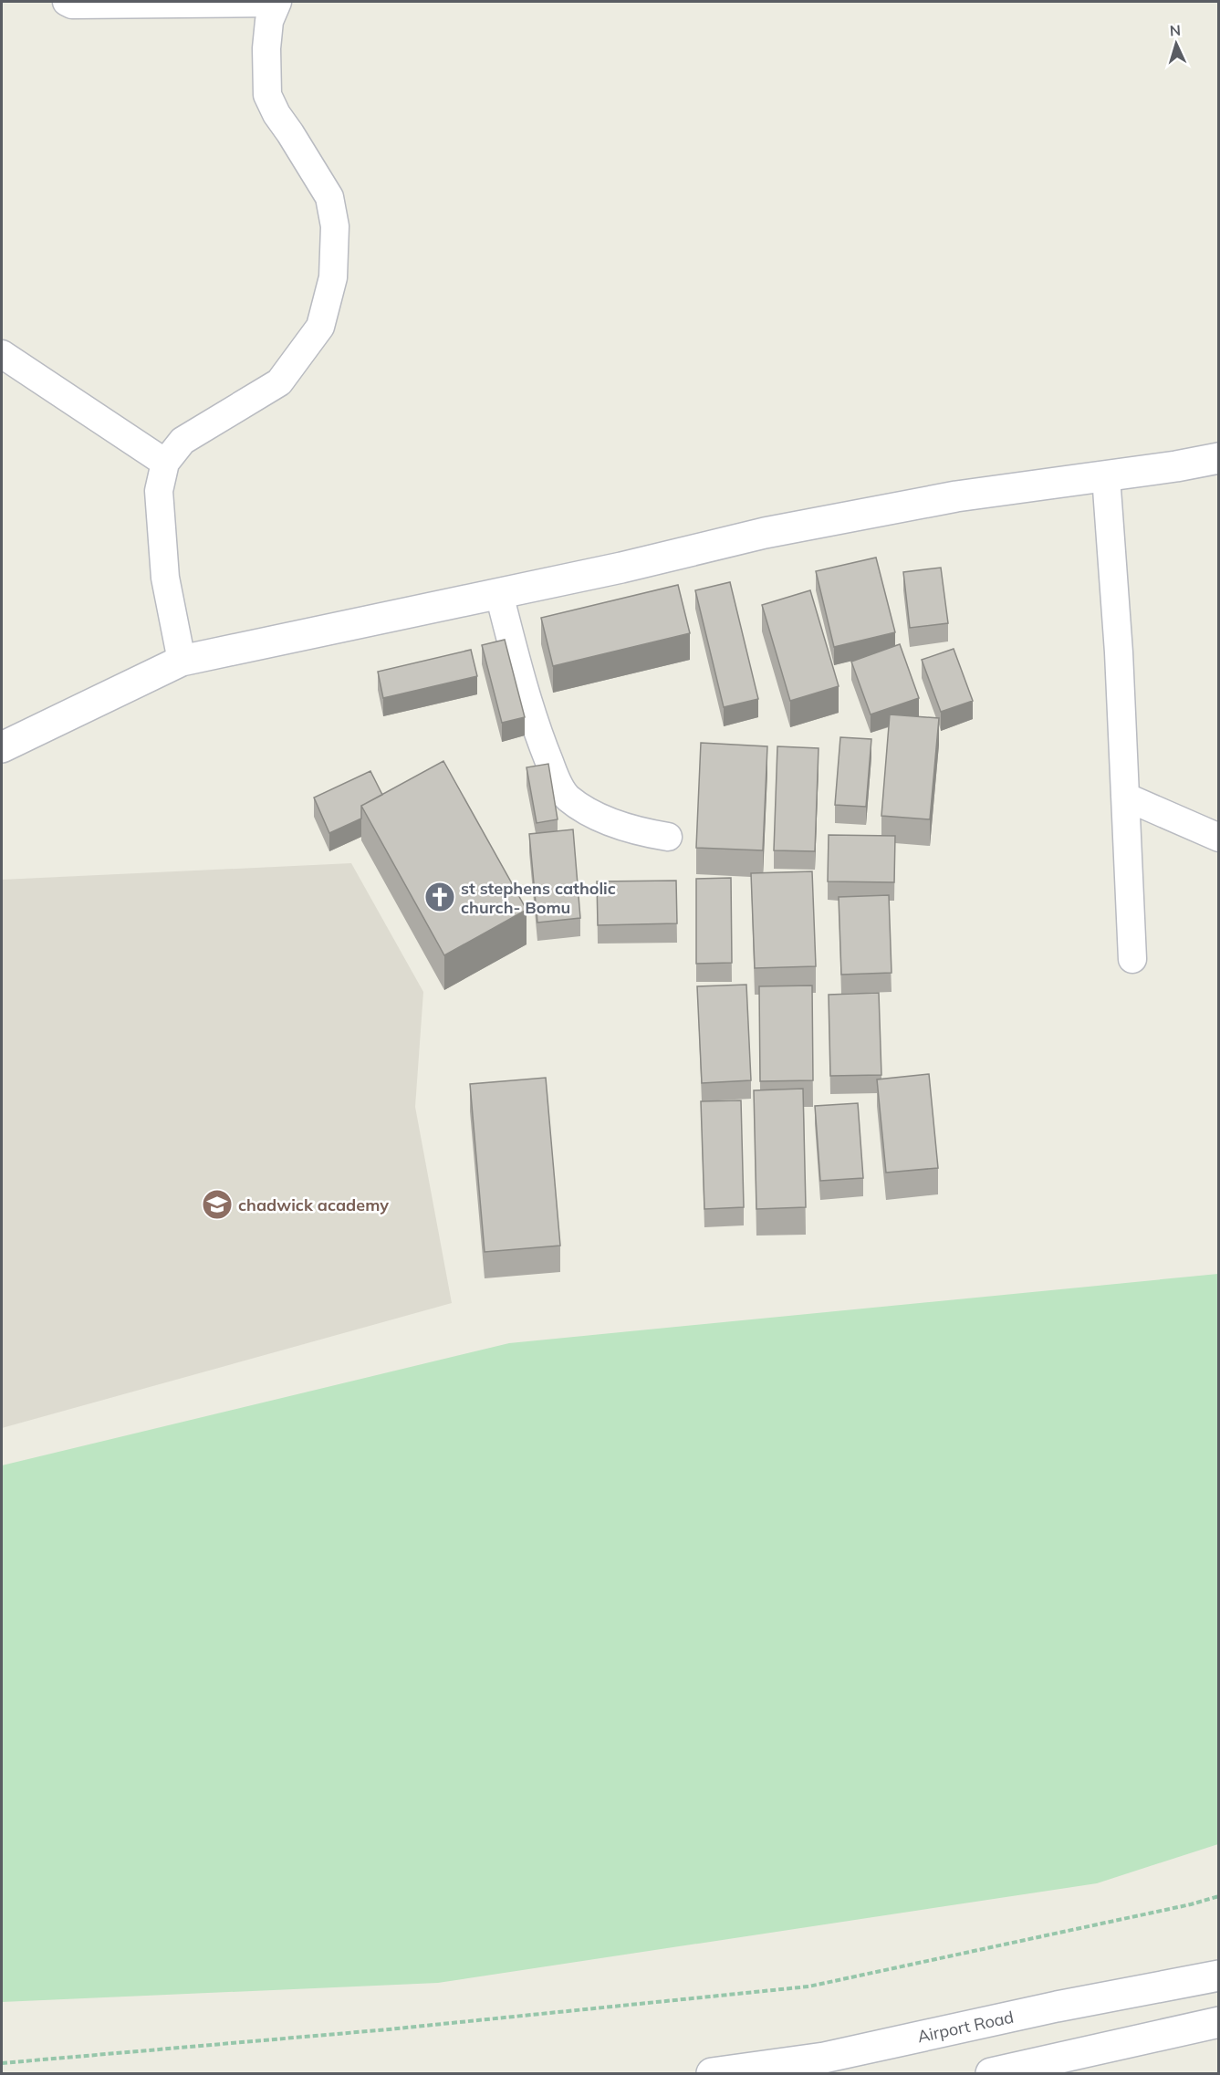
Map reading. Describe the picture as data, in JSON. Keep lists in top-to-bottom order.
{
  "streets": {
    "street": ["Airport Road"]
  },
  "places": {
    "church": ["st stephens catholic church- Bomu"],
    "school or university": ["chadwick academy"]
  },
  "north": "top"
}
